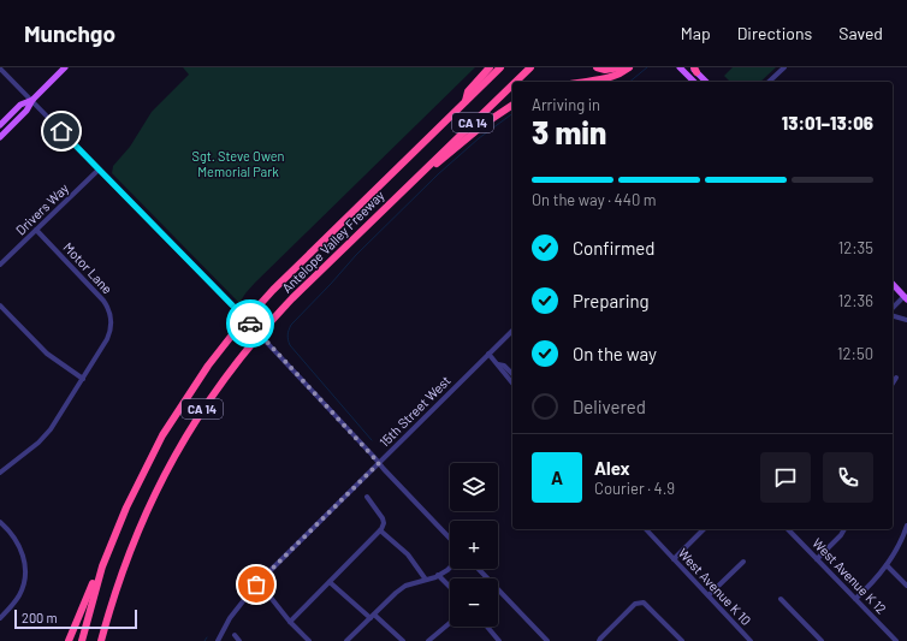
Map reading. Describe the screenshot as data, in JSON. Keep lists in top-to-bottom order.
{
  "streets": {
    "highway": ["CA 14", "Antelope Valley Freeway"],
    "street": [
      "Drivers Way",
      "Motor Lane",
      "15th Street West",
      "West Avenue K 12",
      "West Avenue K 10"
    ]
  },
  "crossings": [
    ["Drivers Way", "Motor Lane"]
  ],
  "parks": ["Sgt. Steve Owen Memorial Park"],
  "scale_bar": "200 m",
  "page": {
    "header": "Munchgo",
    "nav": ["Map", "Directions", "Saved"],
    "heading": ["3 min", "Arriving in", "13:01–13:06"],
    "panel": ["Alex", "Courier · 4.9"],
    "bar": "On the way · 440 m",
    "list": [
      ["Confirmed", "12:35"],
      ["Preparing", "12:36"],
      ["On the way", "12:50"],
      "Delivered"
    ],
    "round": "A",
    "map_buttons": ["+", "−"],
    "scale": "200 m"
  }
}
